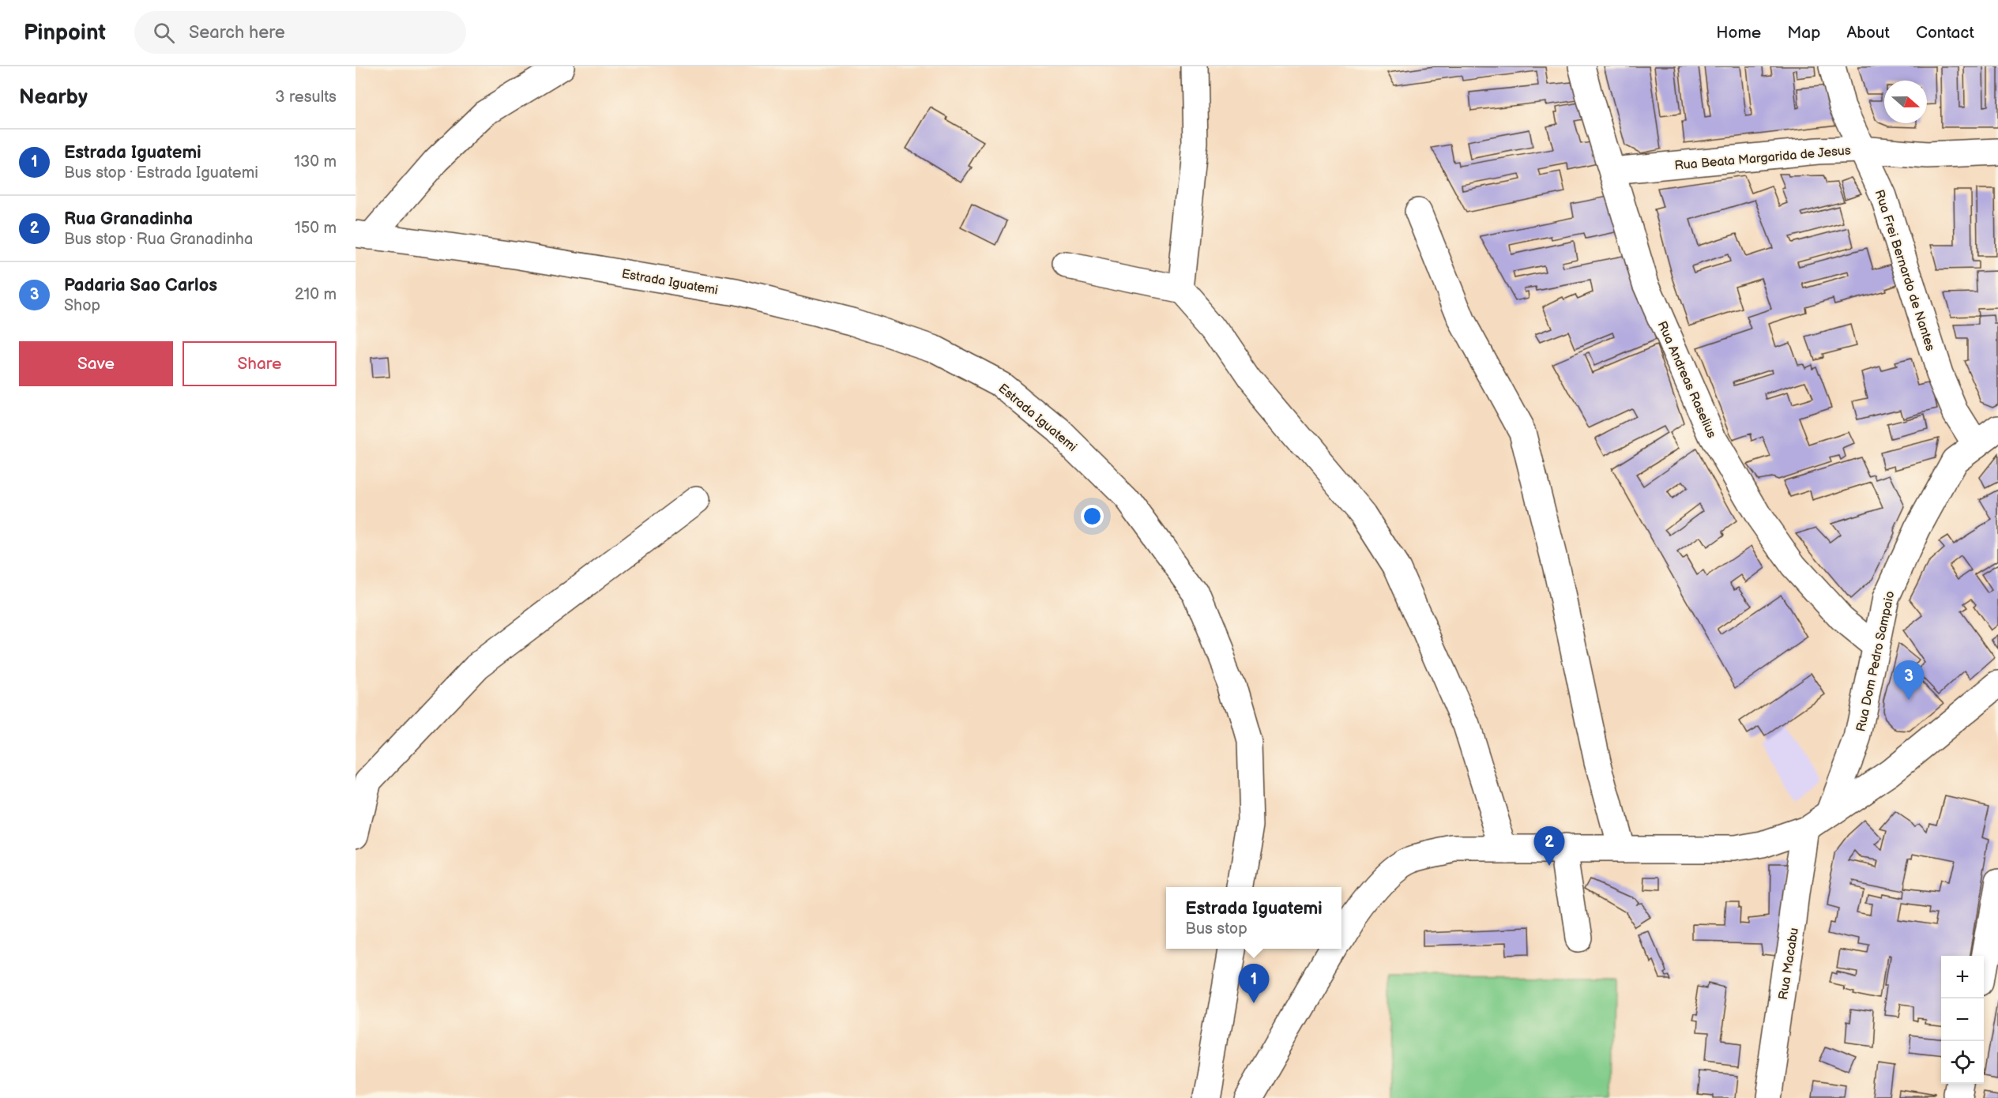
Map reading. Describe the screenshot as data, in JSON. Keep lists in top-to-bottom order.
{
  "streets": {
    "street": [
      "Rua Beata Margarida de Jesus",
      "Rua Frei Bernardo de Nantes",
      "Estrada Iguatemi",
      "Rua Andreas Raselius",
      "Rua Dom Pedro Sampaio",
      "Rua Macabu"
    ]
  },
  "crossings": [
    ["Rua Beata Margarida de Jesus", "Rua Frei Bernardo de Nantes"],
    ["Rua Beata Margarida de Jesus", "Rua Andreas Raselius"],
    ["Rua Frei Bernardo de Nantes", "Rua Dom Pedro Sampaio"],
    ["Rua Andreas Raselius", "Rua Dom Pedro Sampaio"]
  ],
  "north": "right",
  "page": {
    "header": "Pinpoint",
    "search": "Search here",
    "nav": [
      "Home",
      "Map",
      "About",
      "Contact"
    ],
    "heading": ["Nearby", "3 results"],
    "list": [
      {
        "mark": "1",
        "name": "Estrada Iguatemi",
        "note": "Bus stop · Estrada Iguatemi",
        "value": "130 m"
      },
      {
        "mark": "2",
        "name": "Rua Granadinha",
        "note": "Bus stop · Rua Granadinha",
        "value": "150 m"
      },
      {
        "mark": "3",
        "name": "Padaria Sao Carlos",
        "note": "Shop",
        "value": "210 m"
      }
    ],
    "buttons": ["Save", "Share"],
    "pins": ["3", "2", "1"],
    "popup": ["Estrada Iguatemi", "Bus stop"],
    "map_buttons": ["+", "−"]
  }
}
